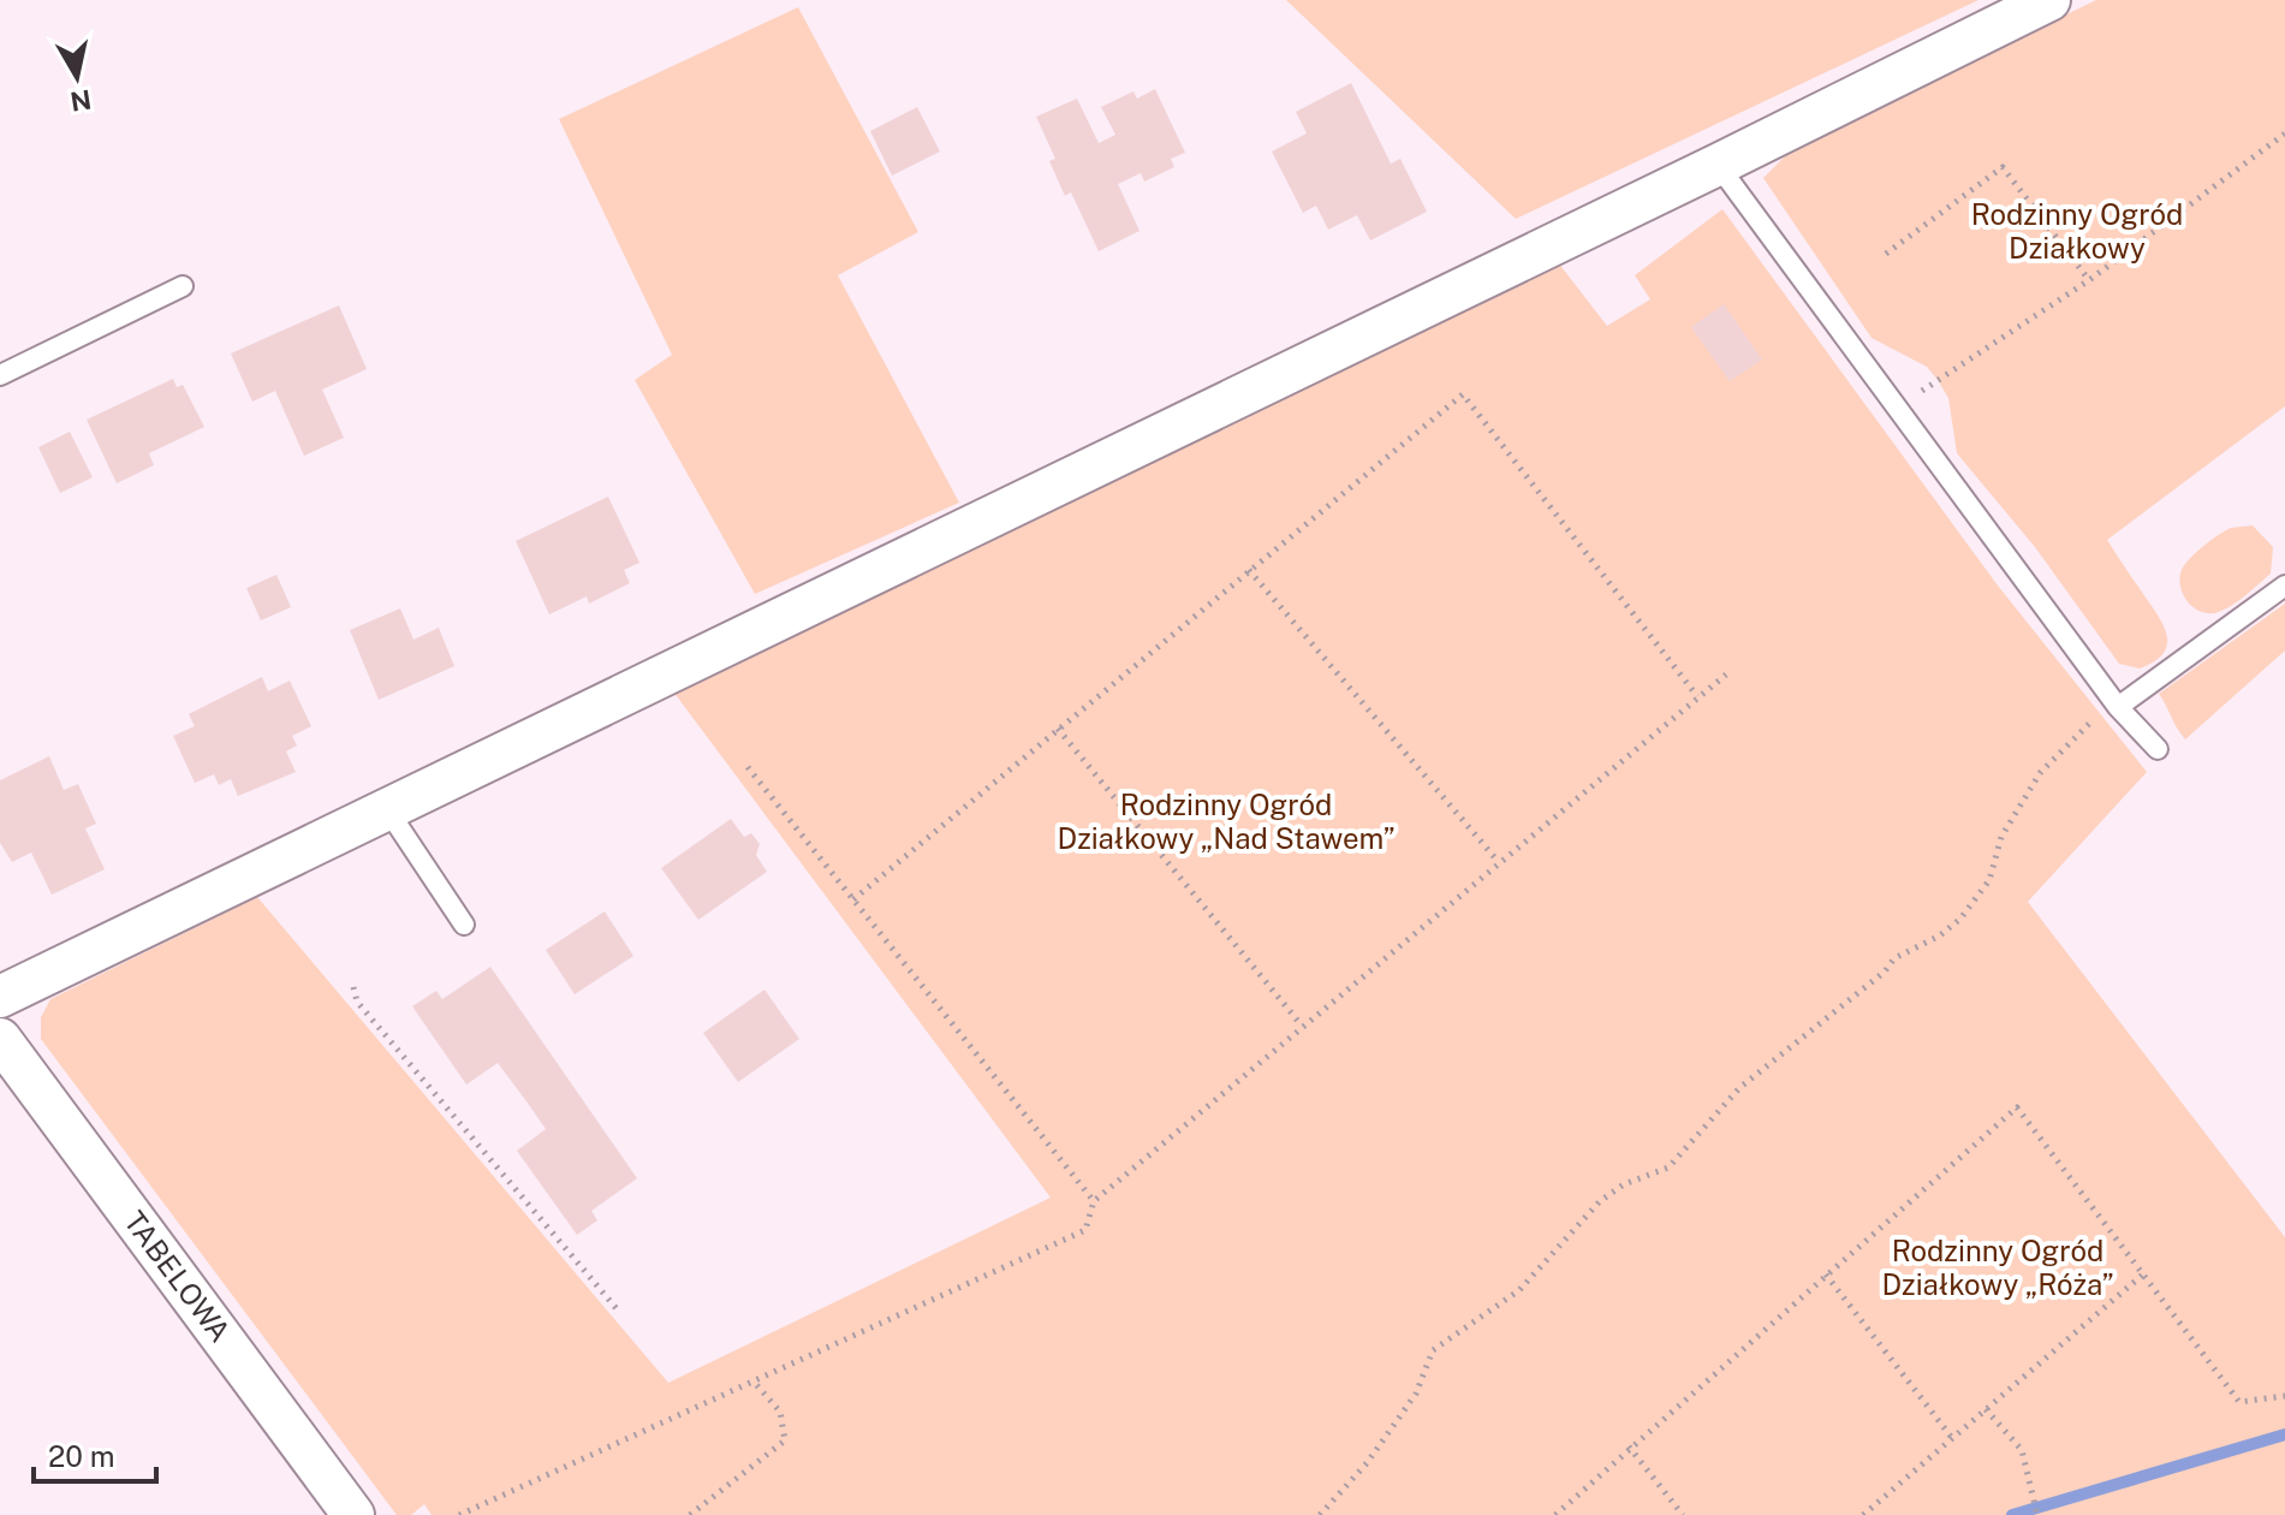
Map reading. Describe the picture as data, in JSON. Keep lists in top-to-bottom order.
{
  "streets": {
    "street": ["TABELOWA"]
  },
  "parks": ["Rodzinny Ogród Działkowy", "Rodzinny Ogród Działkowy „Nad Stawem”", "Rodzinny Ogród Działkowy „Róża”"],
  "scale_bar": "20 m",
  "north": "bottom"
}
